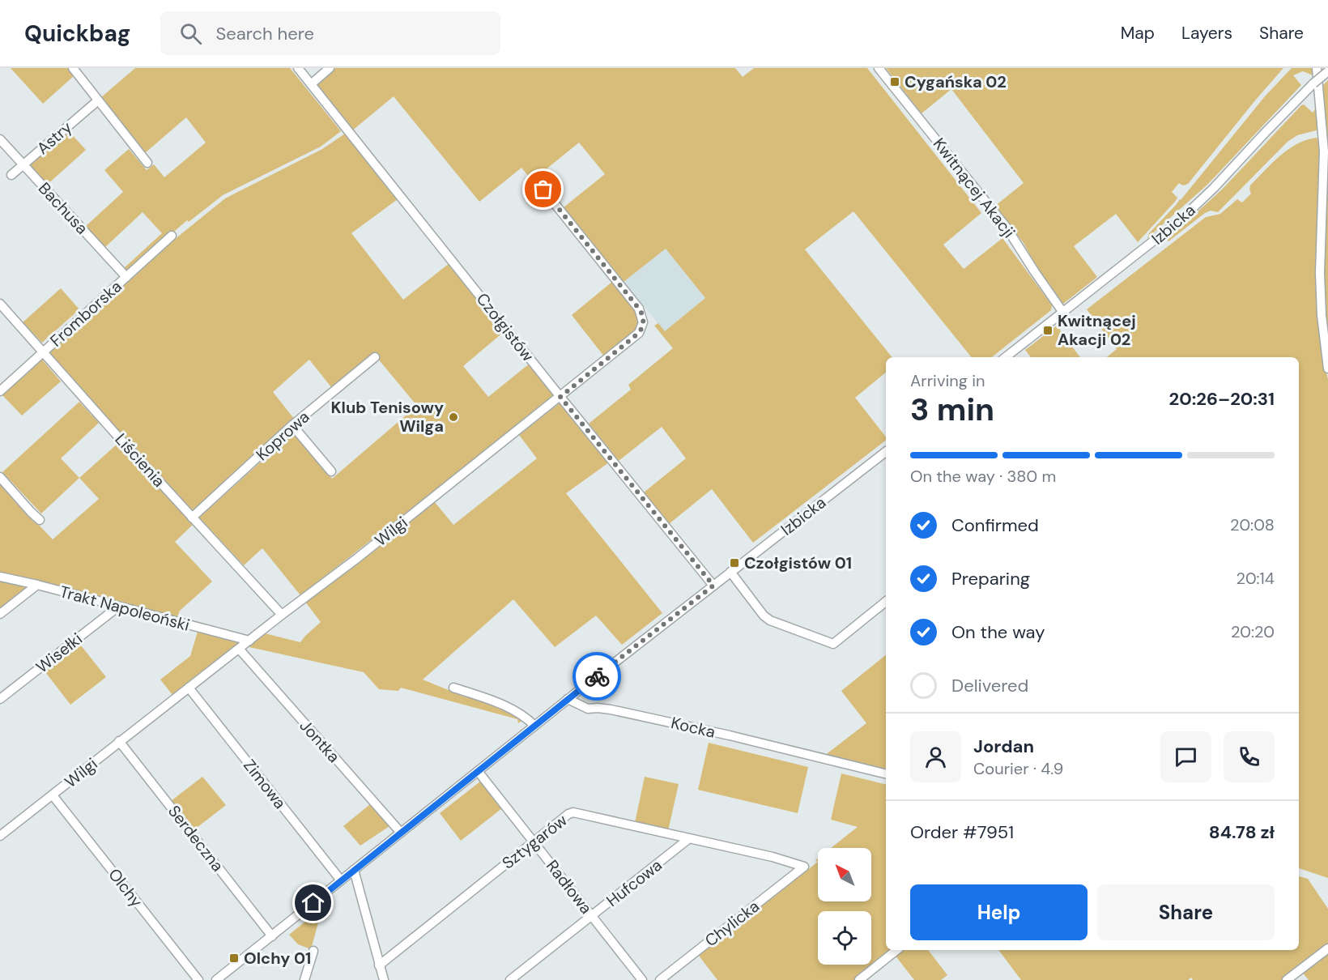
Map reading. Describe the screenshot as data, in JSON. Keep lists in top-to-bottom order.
{
  "streets": {
    "street": [
      "Astry",
      "Kwitnącej Akacji",
      "Bachusa",
      "Izbicka",
      "Fromborska",
      "Czołgistów",
      "Koprowa",
      "Liścienia",
      "Wilgi",
      "Trakt Napoleoński",
      "Wisełki",
      "Kocka",
      "Jontka",
      "Zimowa",
      "Serdeczna",
      "Sztygarów",
      "Hufcowa",
      "Radłowa",
      "Olchy",
      "Chylicka"
    ]
  },
  "crossings": [
    ["Astry", "Bachusa"],
    ["Kwitnącej Akacji", "Izbicka"],
    ["Bachusa", "Fromborska"],
    ["Izbicka", "Czołgistów"],
    ["Izbicka", "Kocka"],
    ["Izbicka", "Jontka"],
    ["Izbicka", "Zimowa"],
    ["Izbicka", "Serdeczna"],
    ["Izbicka", "Radłowa"],
    ["Fromborska", "Liścienia"],
    ["Czołgistów", "Wilgi"],
    ["Koprowa", "Liścienia"],
    ["Liścienia", "Wilgi"],
    ["Wilgi", "Trakt Napoleoński"],
    ["Wilgi", "Jontka"],
    ["Wilgi", "Zimowa"],
    ["Wilgi", "Serdeczna"],
    ["Wilgi", "Olchy"],
    ["Trakt Napoleoński", "Wisełki"],
    ["Sztygarów", "Hufcowa"],
    ["Sztygarów", "Radłowa"],
    ["Sztygarów", "Chylicka"],
    ["Hufcowa", "Radłowa"]
  ],
  "places": {
    "transit": [
      "Cygańska 02",
      "Kwitnącej Akacji 02",
      "Czołgistów 01",
      "Olchy 01"
    ],
    "other": ["Klub Tenisowy Wilga"]
  },
  "north": "top left",
  "page": {
    "header": "Quickbag",
    "search": "Search here",
    "nav": ["Map", "Layers", "Share"],
    "heading": ["3 min", "Arriving in", "20:26–20:31"],
    "panel": [
      "Jordan",
      "Courier · 4.9",
      "Order #7951",
      "84.78 zł"
    ],
    "bar": "On the way · 380 m",
    "list": [
      ["Confirmed", "20:08"],
      ["Preparing", "20:14"],
      ["On the way", "20:20"],
      "Delivered"
    ],
    "buttons": ["Help", "Share"]
  }
}
